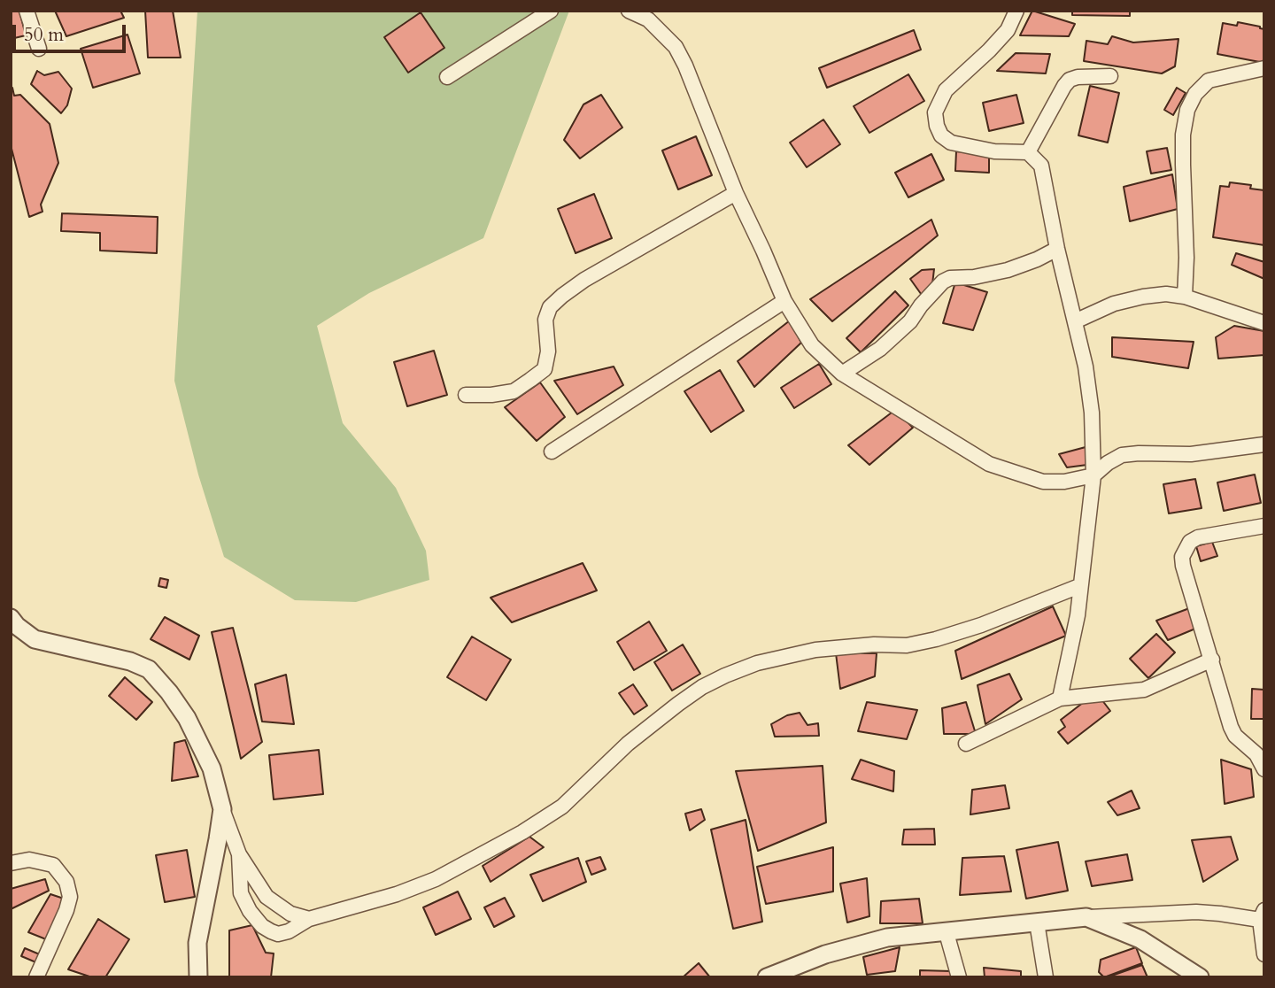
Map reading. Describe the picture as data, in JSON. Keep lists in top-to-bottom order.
{
  "scale_bar": "50 m"
}
